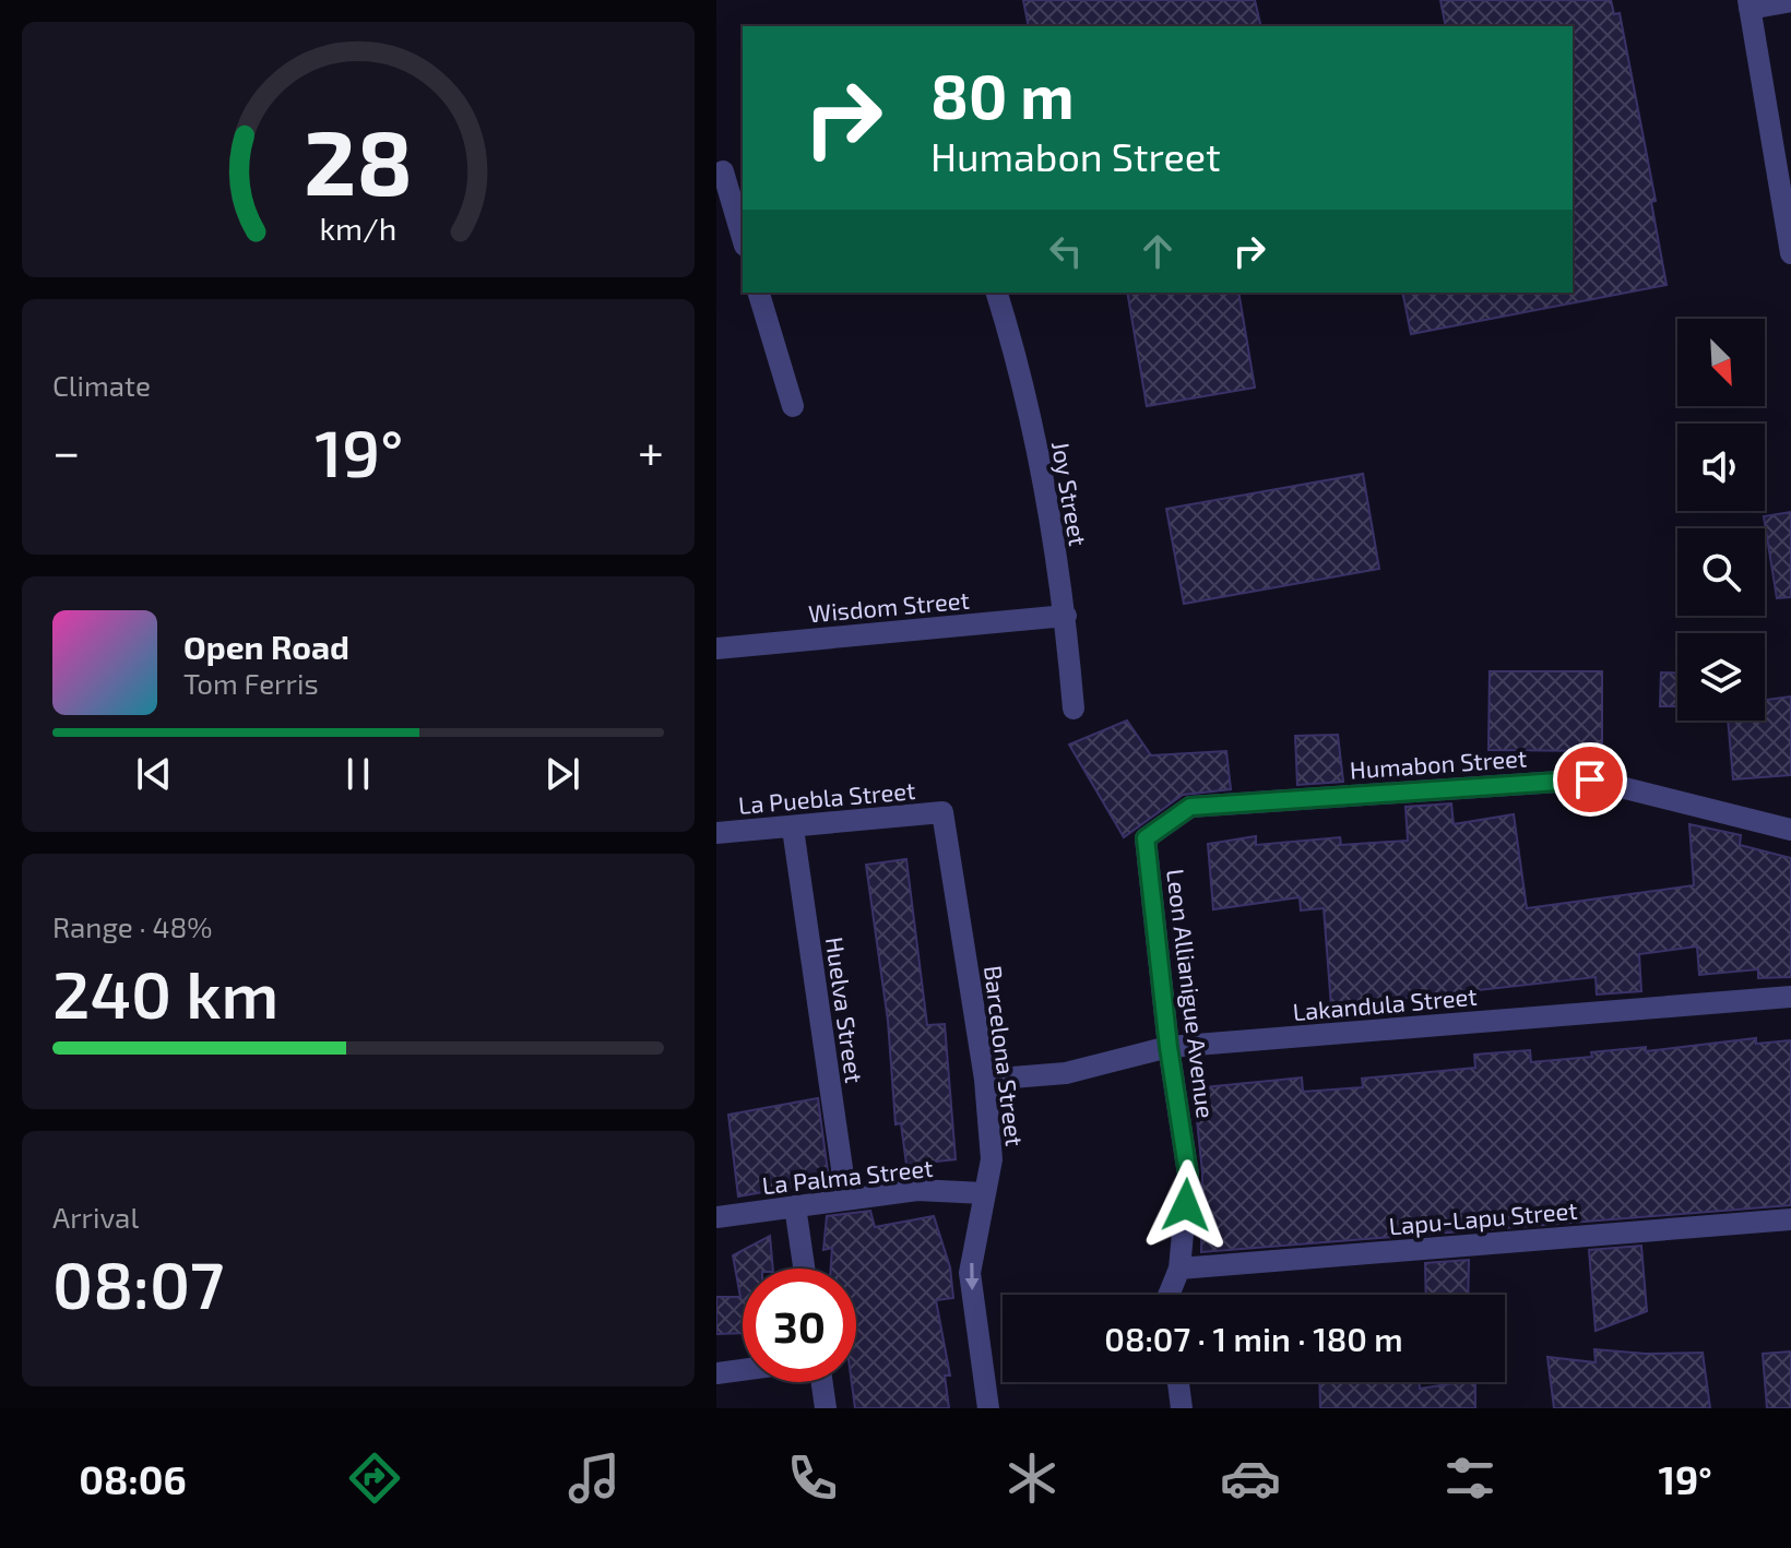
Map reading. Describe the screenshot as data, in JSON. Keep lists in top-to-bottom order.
{
  "streets": {
    "street": [
      "Joy Street",
      "Wisdom Street",
      "Humabon Street",
      "La Puebla Street",
      "Leon Allianigue Avenue",
      "Lakandula Street",
      "Huelva Street",
      "Barcelona Street",
      "La Palma Street",
      "Lapu-Lapu Street"
    ]
  },
  "crossings": [
    ["Joy Street", "Wisdom Street"],
    ["Humabon Street", "Leon Allianigue Avenue"],
    ["La Puebla Street", "Huelva Street"],
    ["La Puebla Street", "Barcelona Street"],
    ["Leon Allianigue Avenue", "Lakandula Street"],
    ["Leon Allianigue Avenue", "Lapu-Lapu Street"],
    ["Lakandula Street", "Barcelona Street"],
    ["Huelva Street", "La Palma Street"],
    ["Barcelona Street", "La Palma Street"]
  ],
  "north": "bottom right",
  "page": {
    "turn": ["80 m", "Humabon Street"],
    "tile": [
      "Climate",
      ["Range · 48%", "240 km"],
      ["Arrival", "08:07"]
    ],
    "heat": ["−", "19°", "+"],
    "song": ["Open Road", "Tom Ferris"],
    "limit": "30",
    "trip": "08:07 · 1 min · 180 m",
    "tabs": ["08:06", "19°"],
    "gauge": ["28", "km/h"]
  }
}
